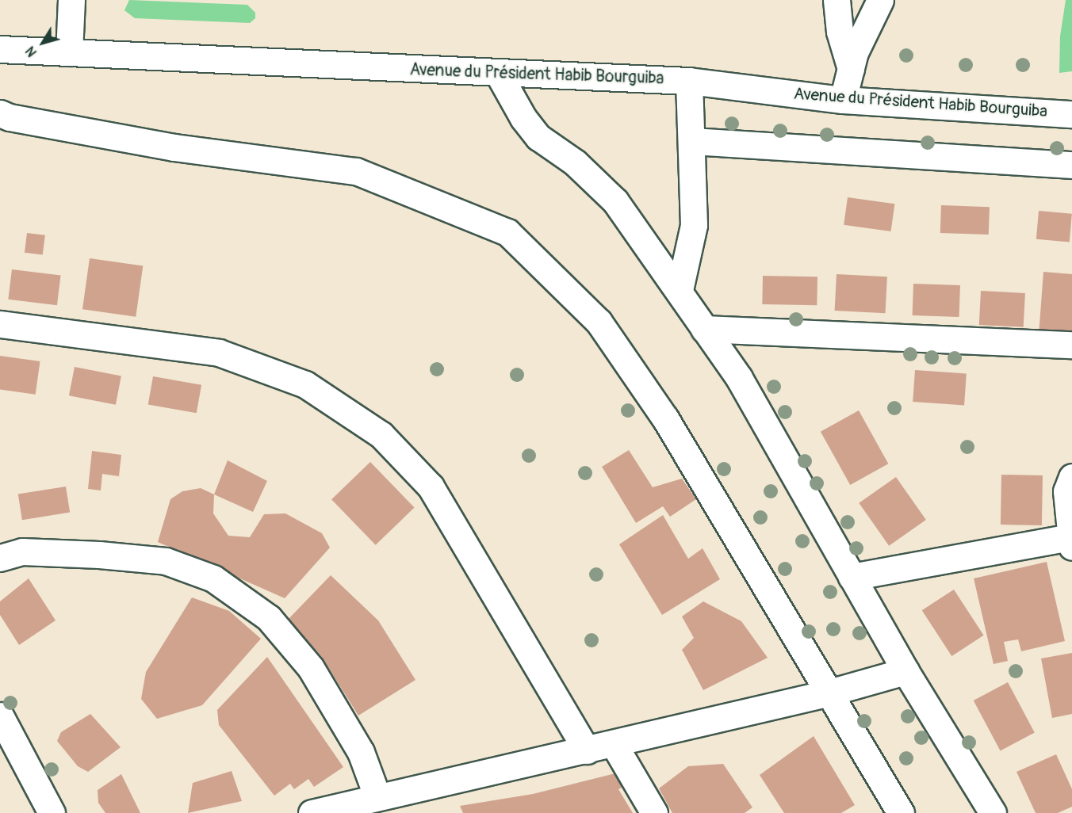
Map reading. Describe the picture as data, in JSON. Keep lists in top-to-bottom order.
{
  "streets": {
    "street": ["Avenue du Président Habib Bourguiba"]
  },
  "north": "bottom left"
}
